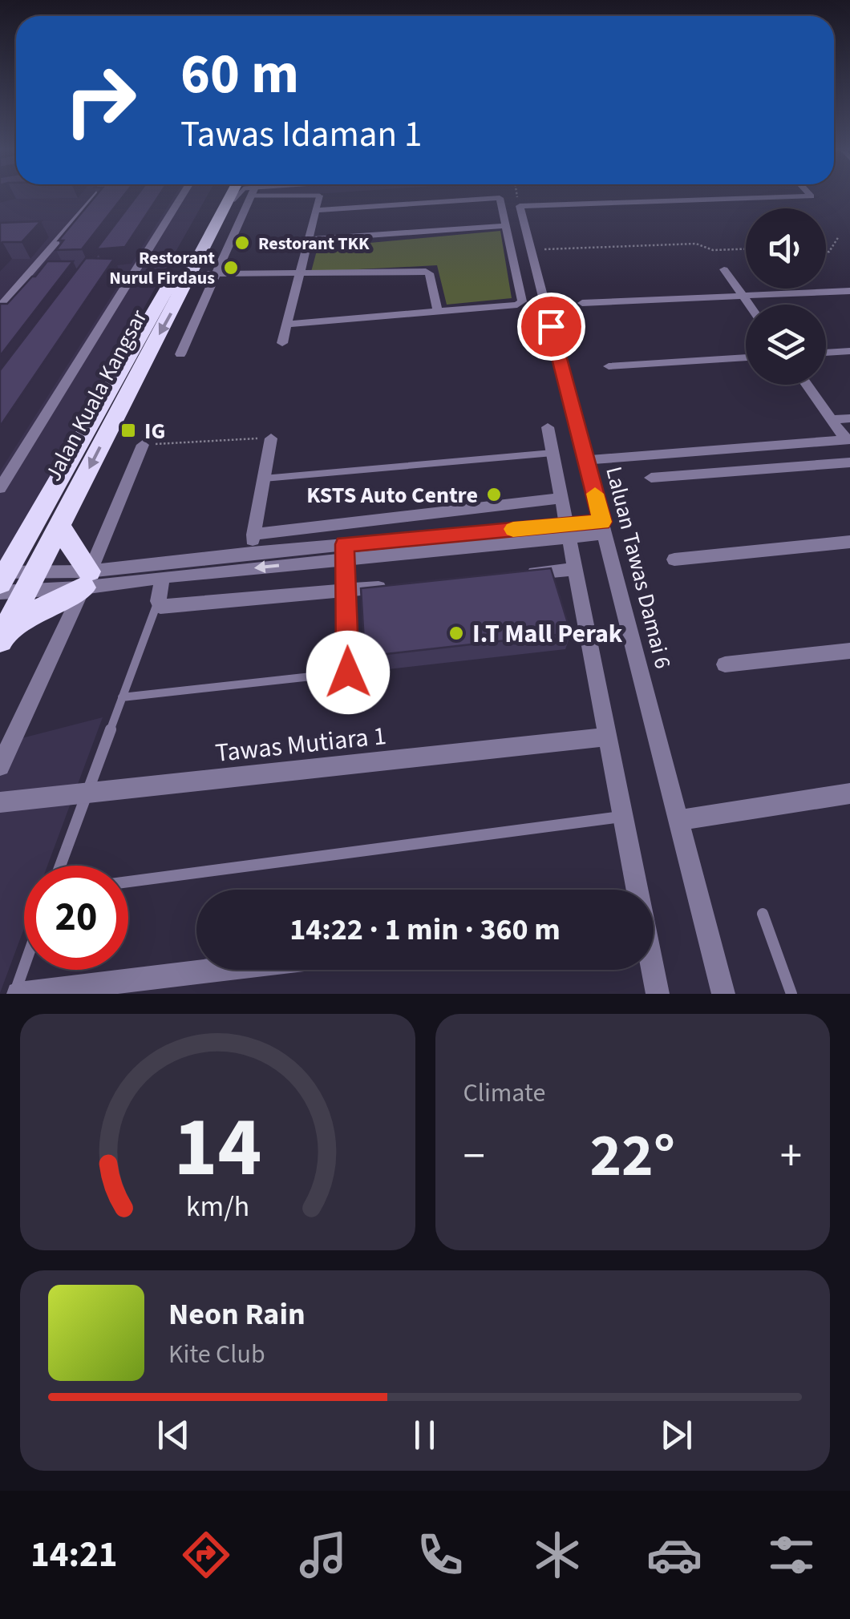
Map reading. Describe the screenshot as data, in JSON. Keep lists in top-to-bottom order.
{
  "streets": {
    "highway": ["Jalan Kuala Kangsar"],
    "street": ["Laluan Tawas Damai 6", "Tawas Mutiara 1"]
  },
  "places": {
    "other": [
      "Restorant TKK",
      "Restorant Nurul Firdaus",
      "KSTS Auto Centre",
      "I.T Mall Perak"
    ],
    "transit": ["IG"]
  },
  "page": {
    "turn": ["60 m", "Tawas Idaman 1"],
    "limit": "20",
    "trip": "14:22 · 1 min · 360 m",
    "tile": "Climate",
    "heat": ["−", "22°", "+"],
    "song": ["Neon Rain", "Kite Club"],
    "tabs": "14:21",
    "gauge": ["14", "km/h"]
  }
}
